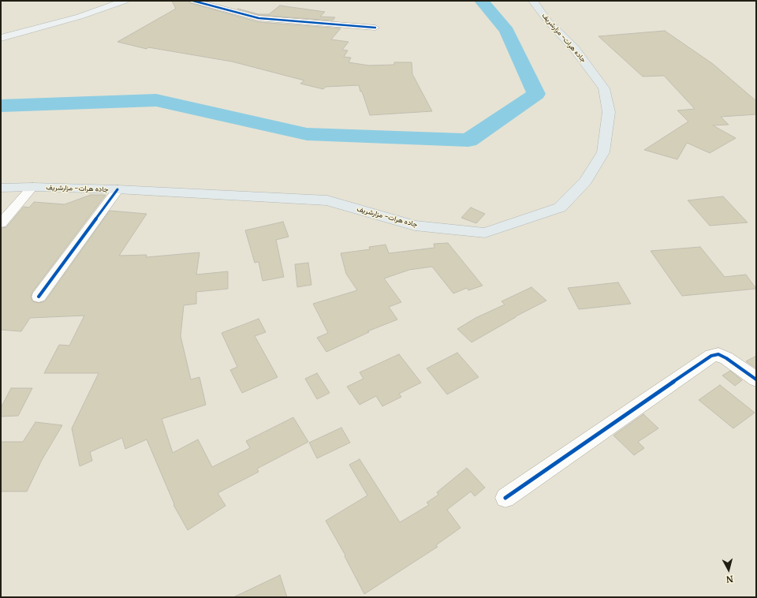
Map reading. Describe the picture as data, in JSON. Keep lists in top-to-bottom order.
{
  "streets": {
    "highway": ["جاده هرات- مزارشریف"]
  },
  "north": "bottom"
}
